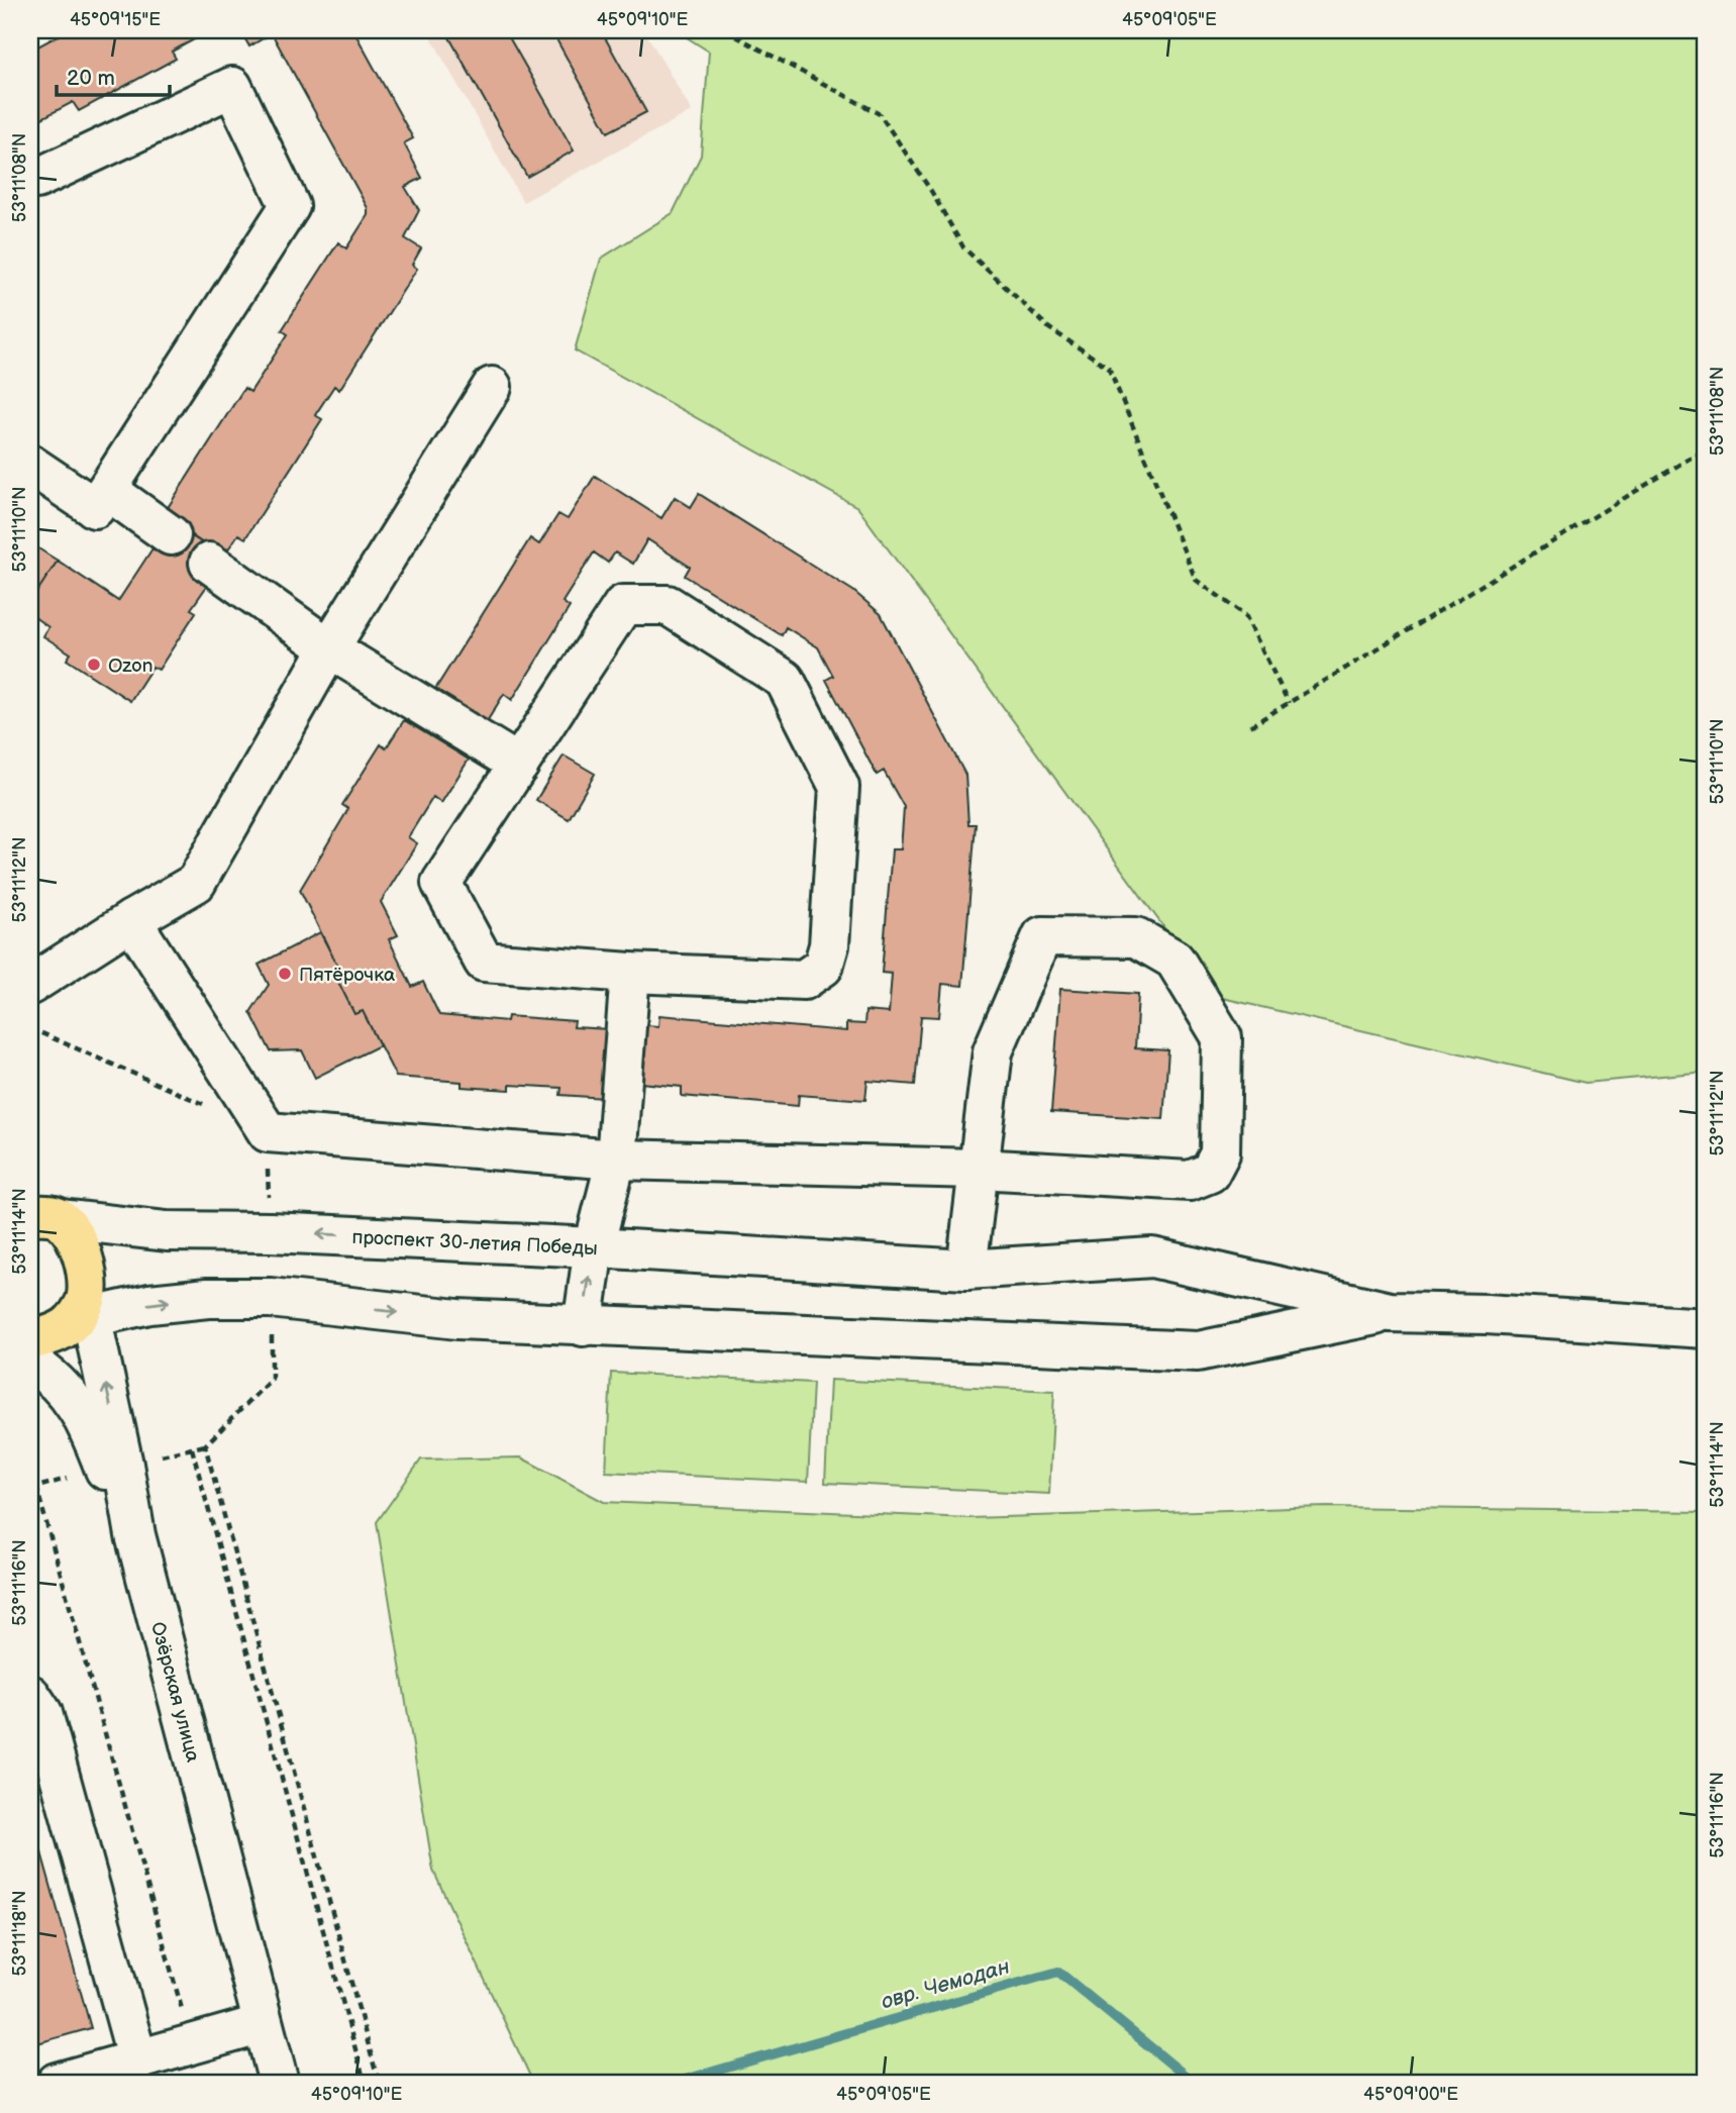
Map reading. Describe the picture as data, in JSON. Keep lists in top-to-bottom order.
{
  "streets": {
    "street": ["проспект 30-летия Победы", "Озёрская улица"]
  },
  "water": ["овр. Чемодан"],
  "places": ["Ozon", "Пятёрочка"],
  "scale_bar": "20 m",
  "coordinates": [
    "45°09'15\"E",
    "45°09'10\"E",
    "45°09'05\"E",
    "53°11'08\"N",
    "53°11'10\"N",
    "53°11'12\"N",
    "53°11'14\"N",
    "53°11'16\"N",
    "53°11'18\"N",
    "45°09'00\"E"
  ]
}
